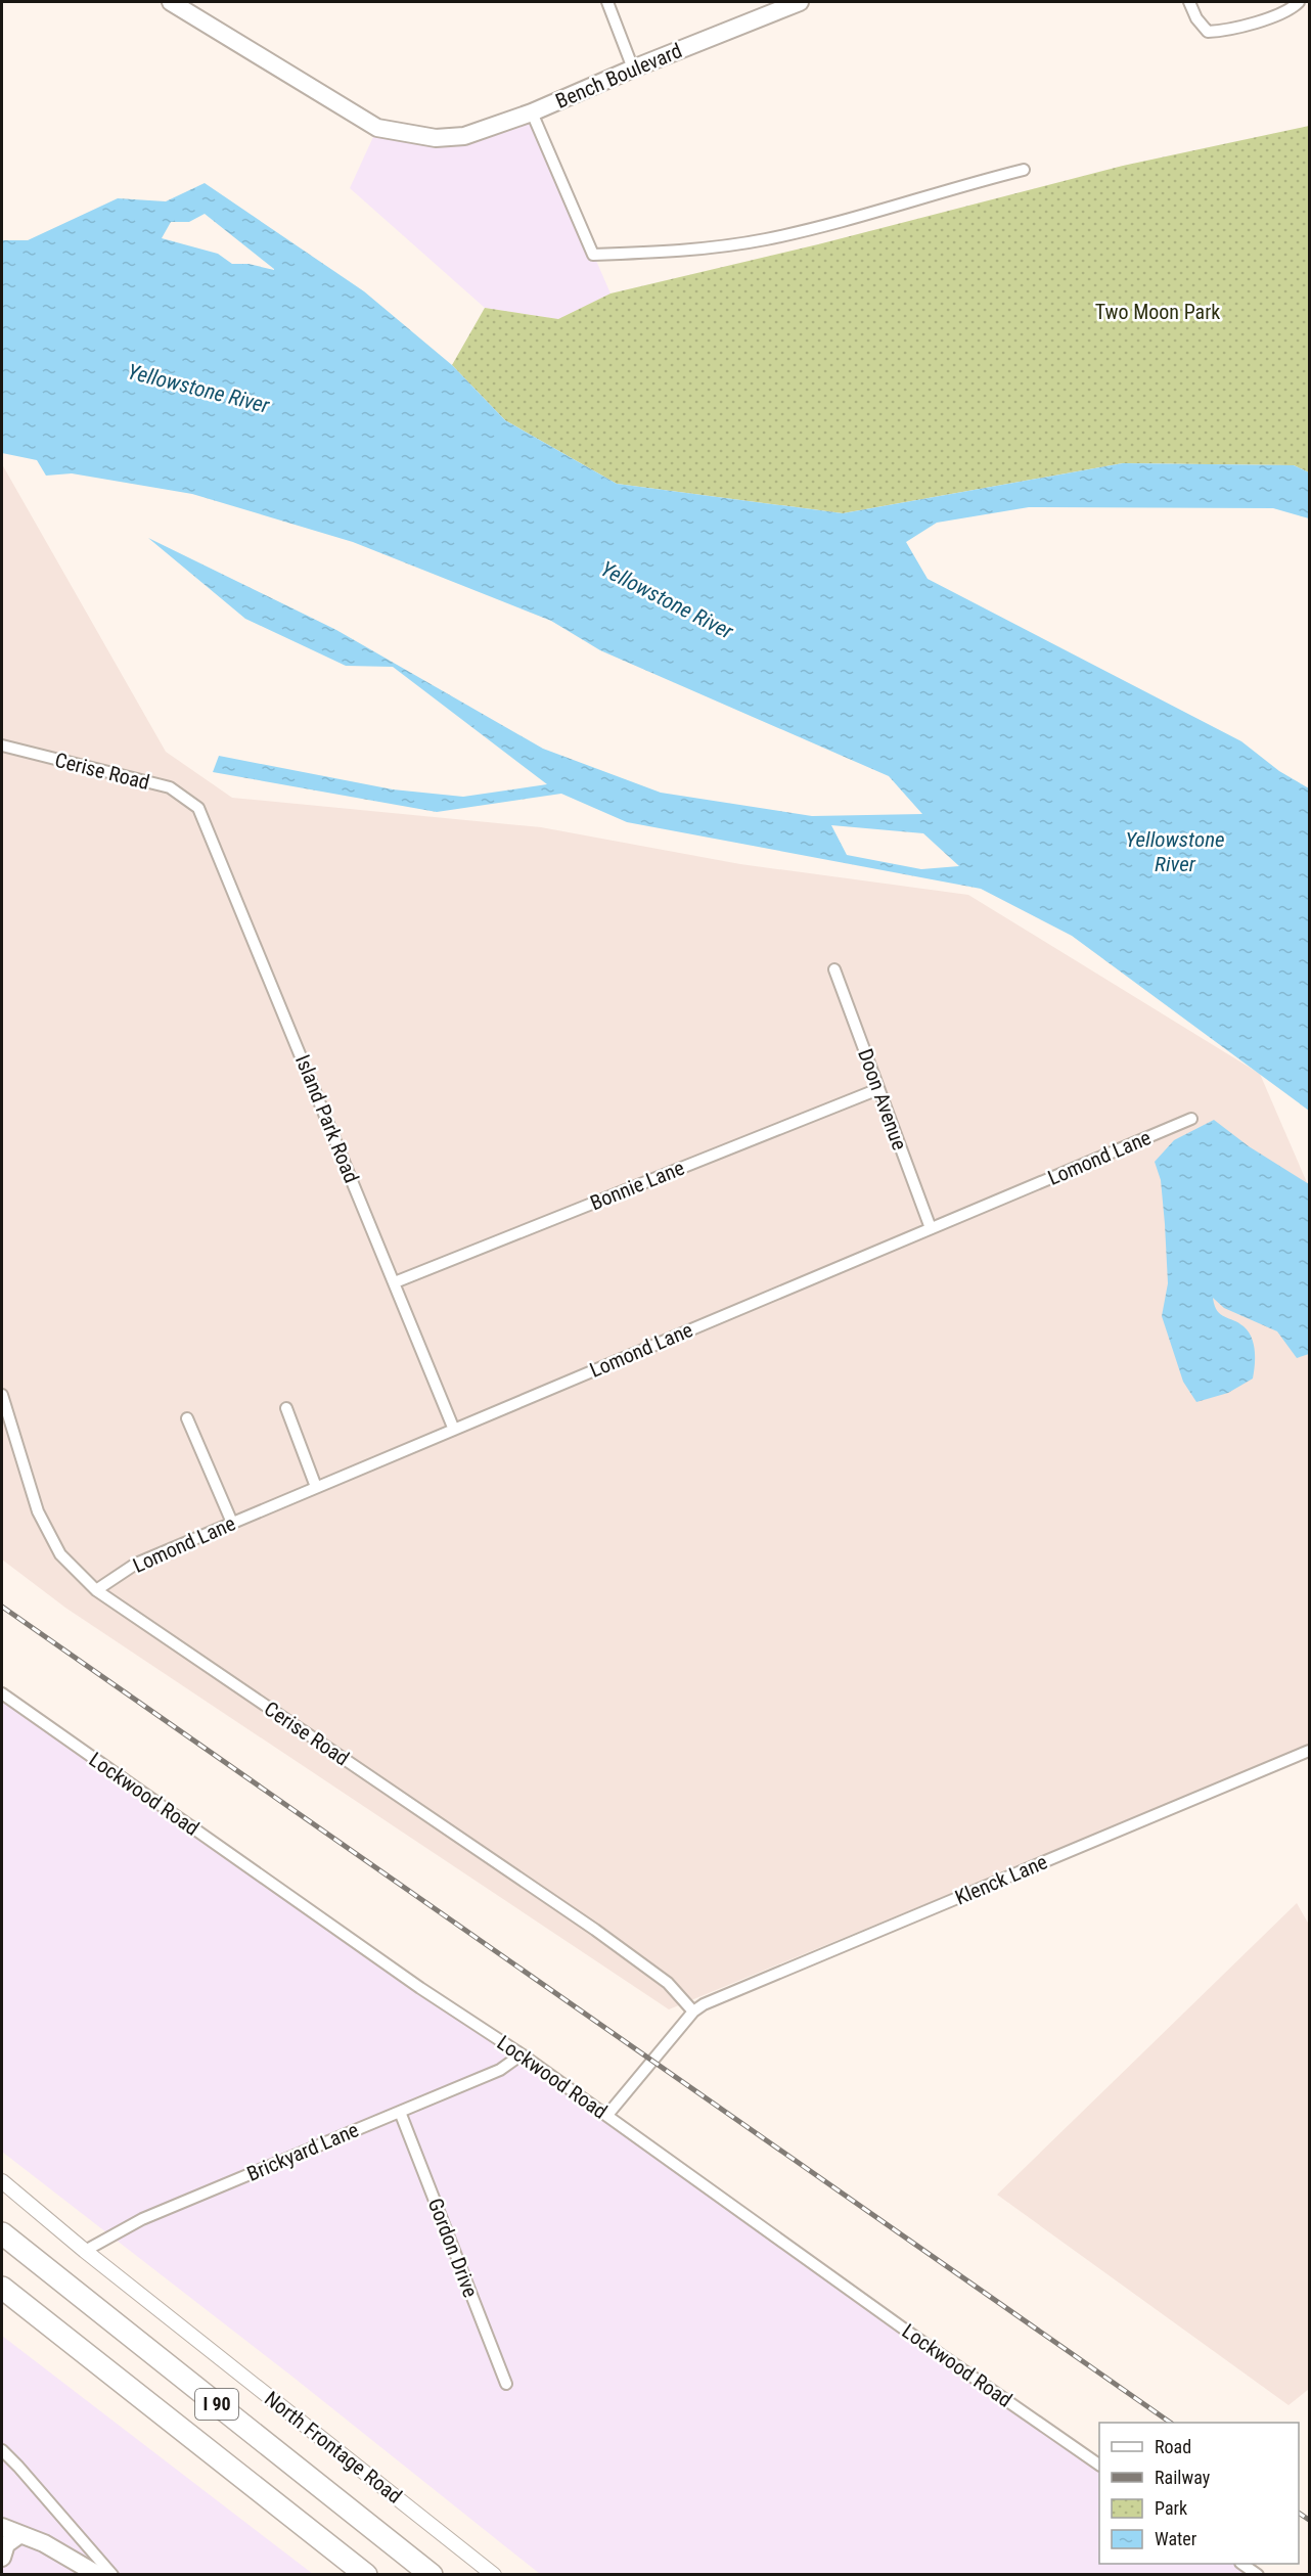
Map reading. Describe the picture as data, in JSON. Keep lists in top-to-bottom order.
{
  "streets": {
    "highway": ["I 90"],
    "main road": ["Bench Boulevard"],
    "street": [
      "Cerise Road",
      "Doon Avenue",
      "Island Park Road",
      "Lomond Lane",
      "Bonnie Lane",
      "Lockwood Road",
      "Klenck Lane",
      "Brickyard Lane",
      "Gordon Drive",
      "North Frontage Road"
    ]
  },
  "crossings": [
    ["Cerise Road", "Island Park Road"],
    ["Cerise Road", "Lomond Lane"],
    ["Cerise Road", "Klenck Lane"],
    ["Doon Avenue", "Lomond Lane"],
    ["Doon Avenue", "Bonnie Lane"],
    ["Island Park Road", "Lomond Lane"],
    ["Island Park Road", "Bonnie Lane"],
    ["Lockwood Road", "Brickyard Lane"],
    ["Brickyard Lane", "Gordon Drive"],
    ["Brickyard Lane", "North Frontage Road"]
  ],
  "water": ["Yellowstone River"],
  "parks": ["Two Moon Park"],
  "legend": [
    "Road",
    "Railway",
    "Park",
    "Water"
  ]
}
